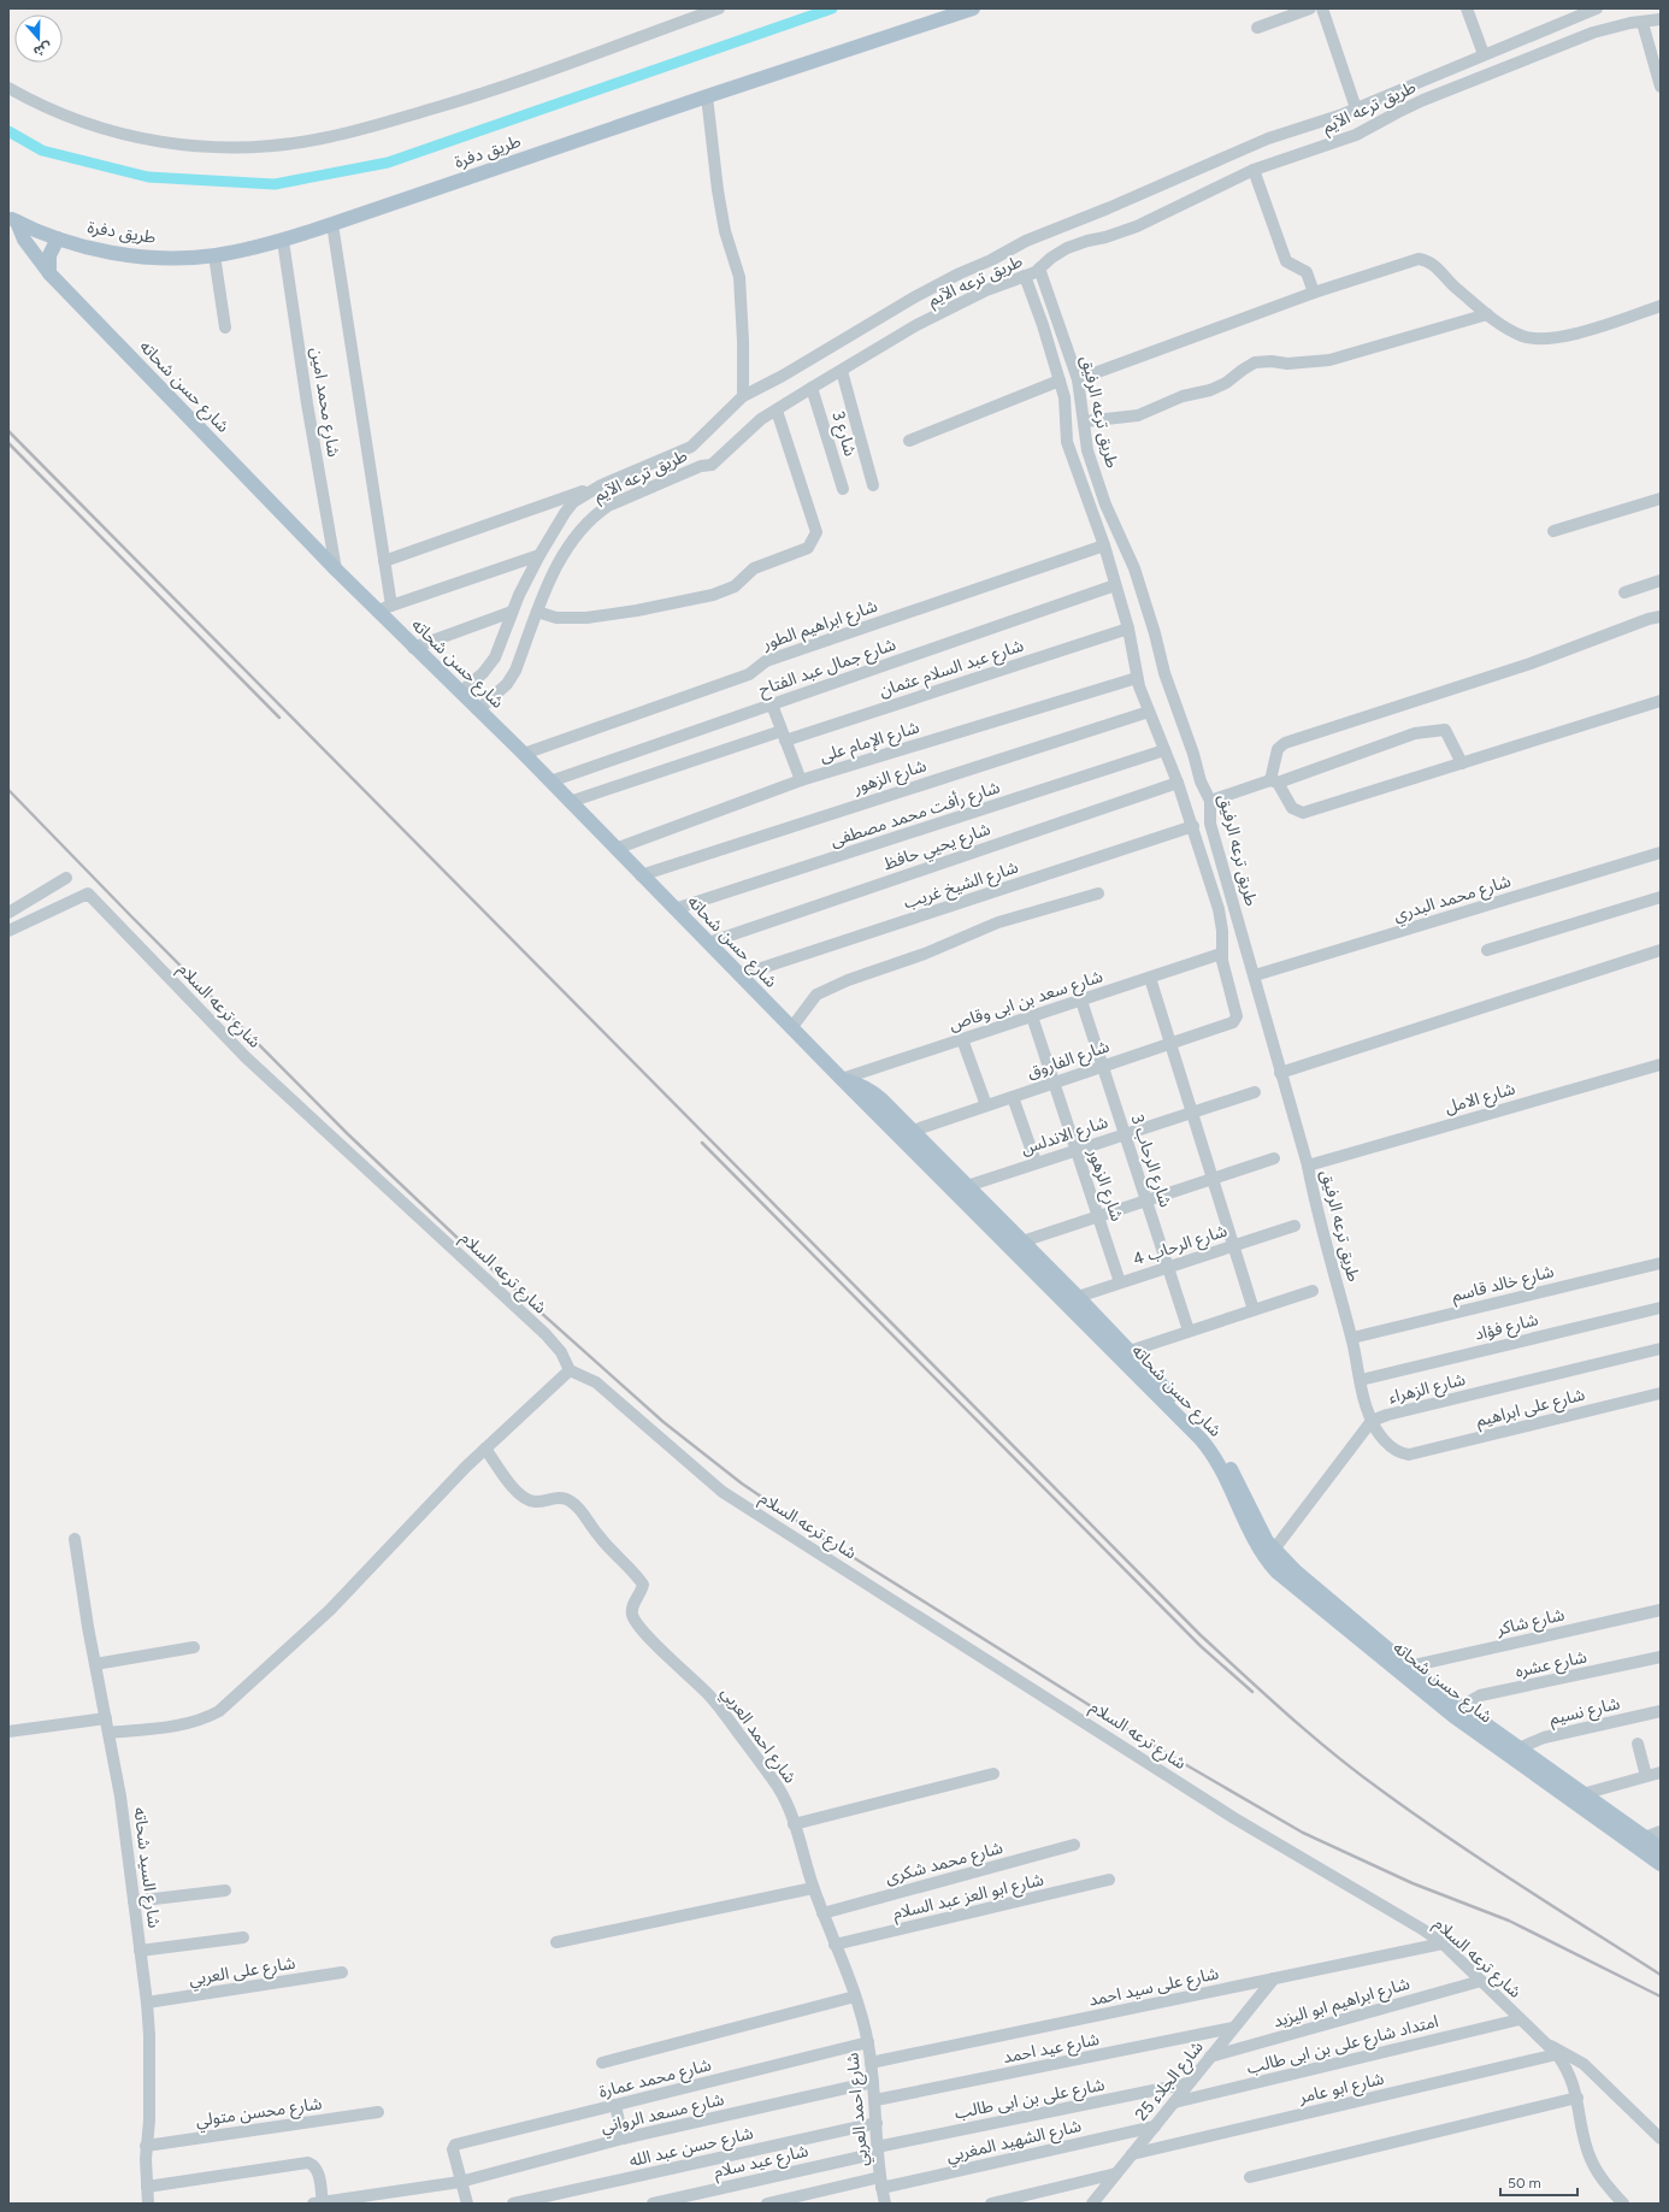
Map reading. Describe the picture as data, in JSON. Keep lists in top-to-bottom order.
{
  "streets": {
    "main road": ["طريق دفرة", "شارع حسن شحاته"],
    "street": [
      "طريق ترعه الآيم",
      "شارع محمد امين",
      "طريق ترعه الرفيق",
      "شارع 3",
      "شارع ابراهيم الطور",
      "شارع جمال عبد الفتاح",
      "شارع عبد السلام عثمان",
      "شارع الإمام على",
      "شارع الزهور",
      "شارع رأفت محمد مصطفى",
      "شارع يحيي حافظ",
      "شارع الشيخ غريب",
      "شارع محمد البدري",
      "شارع سعد بن ابى وقاص",
      "شارع ترعه السلام",
      "شارع الفاروق",
      "شارع الامل",
      "شارع الاندلس",
      "شارع الرحاب 3",
      "شارع الرحاب 4",
      "شارع خالد قاسم",
      "شارع فؤاد",
      "شارع الزهراء",
      "شارع على ابراهيم",
      "شارع شاكر",
      "شارع عشره",
      "شارع نسيم",
      "شارع احمد العربي",
      "شارع محمد شكرى",
      "شارع السيد شحاته",
      "شارع ابو العز عبد السلام",
      "شارع على العربي",
      "شارع على سيد احمد",
      "شارع ابراهيم ابو اليزيد",
      "امتداد شارع على بن ابى طالب",
      "شارع عيد احمد",
      "شارع محمد عمارة",
      "شارع الجلاء 25",
      "شارع ابو عامر",
      "شارع على بن ابى طالب",
      "شارع محسن متولي",
      "شارع مسعد الرواني",
      "شارع الشهيد المغربي",
      "شارع حسن عبد الله",
      "شارع عيد سلام"
    ]
  },
  "crossings": [
    ["طريق ترعه الآيم", "شارع حسن شحاته"],
    ["طريق ترعه الآيم", "طريق ترعه الرفيق"],
    ["طريق ترعه الآيم", "شارع 3"],
    ["طريق دفرة", "شارع حسن شحاته"],
    ["طريق دفرة", "شارع محمد امين"],
    ["شارع حسن شحاته", "شارع محمد امين"],
    ["شارع حسن شحاته", "شارع ابراهيم الطور"],
    ["شارع حسن شحاته", "شارع جمال عبد الفتاح"],
    ["شارع حسن شحاته", "شارع عبد السلام عثمان"],
    ["شارع حسن شحاته", "شارع الإمام على"],
    ["شارع حسن شحاته", "شارع الزهور"],
    ["شارع حسن شحاته", "شارع رأفت محمد مصطفى"],
    ["شارع حسن شحاته", "شارع يحيي حافظ"],
    ["شارع حسن شحاته", "شارع الشيخ غريب"],
    ["شارع حسن شحاته", "شارع سعد بن ابى وقاص"],
    ["شارع حسن شحاته", "شارع الفاروق"],
    ["شارع حسن شحاته", "شارع الاندلس"],
    ["شارع حسن شحاته", "شارع الرحاب 4"],
    ["شارع حسن شحاته", "شارع الزهراء"],
    ["شارع حسن شحاته", "شارع شاكر"],
    ["شارع حسن شحاته", "شارع عشره"],
    ["شارع حسن شحاته", "شارع نسيم"],
    ["طريق ترعه الرفيق", "شارع ابراهيم الطور"],
    ["طريق ترعه الرفيق", "شارع جمال عبد الفتاح"],
    ["طريق ترعه الرفيق", "شارع عبد السلام عثمان"],
    ["طريق ترعه الرفيق", "شارع الإمام على"],
    ["طريق ترعه الرفيق", "شارع الزهور"],
    ["طريق ترعه الرفيق", "شارع رأفت محمد مصطفى"],
    ["طريق ترعه الرفيق", "شارع يحيي حافظ"],
    ["طريق ترعه الرفيق", "شارع الشيخ غريب"],
    ["طريق ترعه الرفيق", "شارع محمد البدري"],
    ["طريق ترعه الرفيق", "شارع سعد بن ابى وقاص"],
    ["طريق ترعه الرفيق", "شارع الفاروق"],
    ["طريق ترعه الرفيق", "شارع الامل"],
    ["طريق ترعه الرفيق", "شارع خالد قاسم"],
    ["طريق ترعه الرفيق", "شارع فؤاد"],
    ["طريق ترعه الرفيق", "شارع الزهراء"],
    ["طريق ترعه الرفيق", "شارع على ابراهيم"],
    ["شارع الزهور", "شارع سعد بن ابى وقاص"],
    ["شارع الزهور", "شارع الفاروق"],
    ["شارع الزهور", "شارع الاندلس"],
    ["شارع الزهور", "شارع الرحاب 4"],
    ["شارع سعد بن ابى وقاص", "شارع الرحاب 3"],
    ["شارع ترعه السلام", "شارع على سيد احمد"],
    ["شارع ترعه السلام", "شارع ابراهيم ابو اليزيد"],
    ["شارع ترعه السلام", "امتداد شارع على بن ابى طالب"],
    ["شارع ترعه السلام", "شارع ابو عامر"],
    ["شارع الفاروق", "شارع الرحاب 3"],
    ["شارع الاندلس", "شارع الرحاب 3"],
    ["شارع الرحاب 3", "شارع الرحاب 4"],
    ["شارع احمد العربي", "شارع محمد شكرى"],
    ["شارع احمد العربي", "شارع ابو العز عبد السلام"],
    ["شارع احمد العربي", "شارع على سيد احمد"],
    ["شارع احمد العربي", "شارع عيد احمد"],
    ["شارع احمد العربي", "شارع محمد عمارة"],
    ["شارع احمد العربي", "شارع على بن ابى طالب"],
    ["شارع احمد العربي", "شارع مسعد الرواني"],
    ["شارع احمد العربي", "شارع الشهيد المغربي"],
    ["شارع احمد العربي", "شارع حسن عبد الله"],
    ["شارع احمد العربي", "شارع عيد سلام"],
    ["شارع السيد شحاته", "شارع على العربي"],
    ["شارع السيد شحاته", "شارع محسن متولي"],
    ["شارع على سيد احمد", "شارع الجلاء 25"],
    ["شارع ابراهيم ابو اليزيد", "شارع الجلاء 25"],
    ["امتداد شارع على بن ابى طالب", "شارع الجلاء 25"],
    ["شارع عيد احمد", "شارع الجلاء 25"],
    ["شارع محمد عمارة", "شارع مسعد الرواني"],
    ["شارع الجلاء 25", "شارع ابو عامر"],
    ["شارع الجلاء 25", "شارع على بن ابى طالب"],
    ["شارع الجلاء 25", "شارع الشهيد المغربي"],
    ["شارع على بن ابى طالب", "شارع عيد سلام"]
  ],
  "scale_bar": "50 m",
  "north": "bottom"
}
